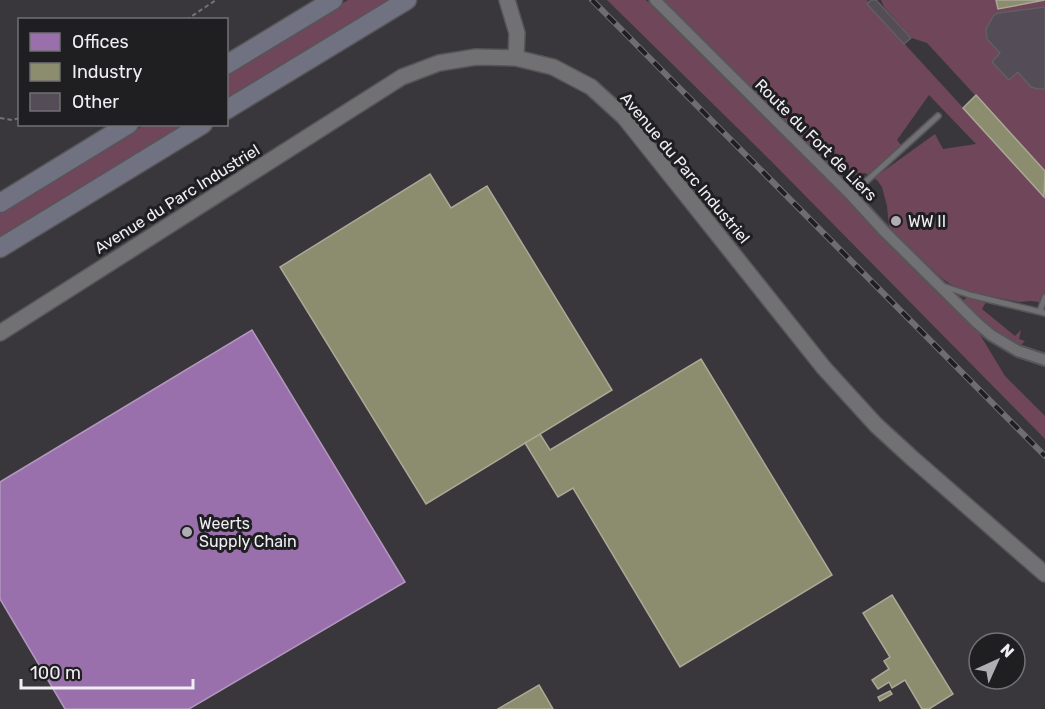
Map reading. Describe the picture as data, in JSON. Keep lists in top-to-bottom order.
{
  "streets": {
    "street": ["Route du Fort de Liers", "Avenue du Parc Industriel"]
  },
  "places": ["WW II", "Weerts Supply Chain"],
  "legend": ["Offices", "Industry", "Other"],
  "scale_bar": "100 m",
  "north": "top right"
}
